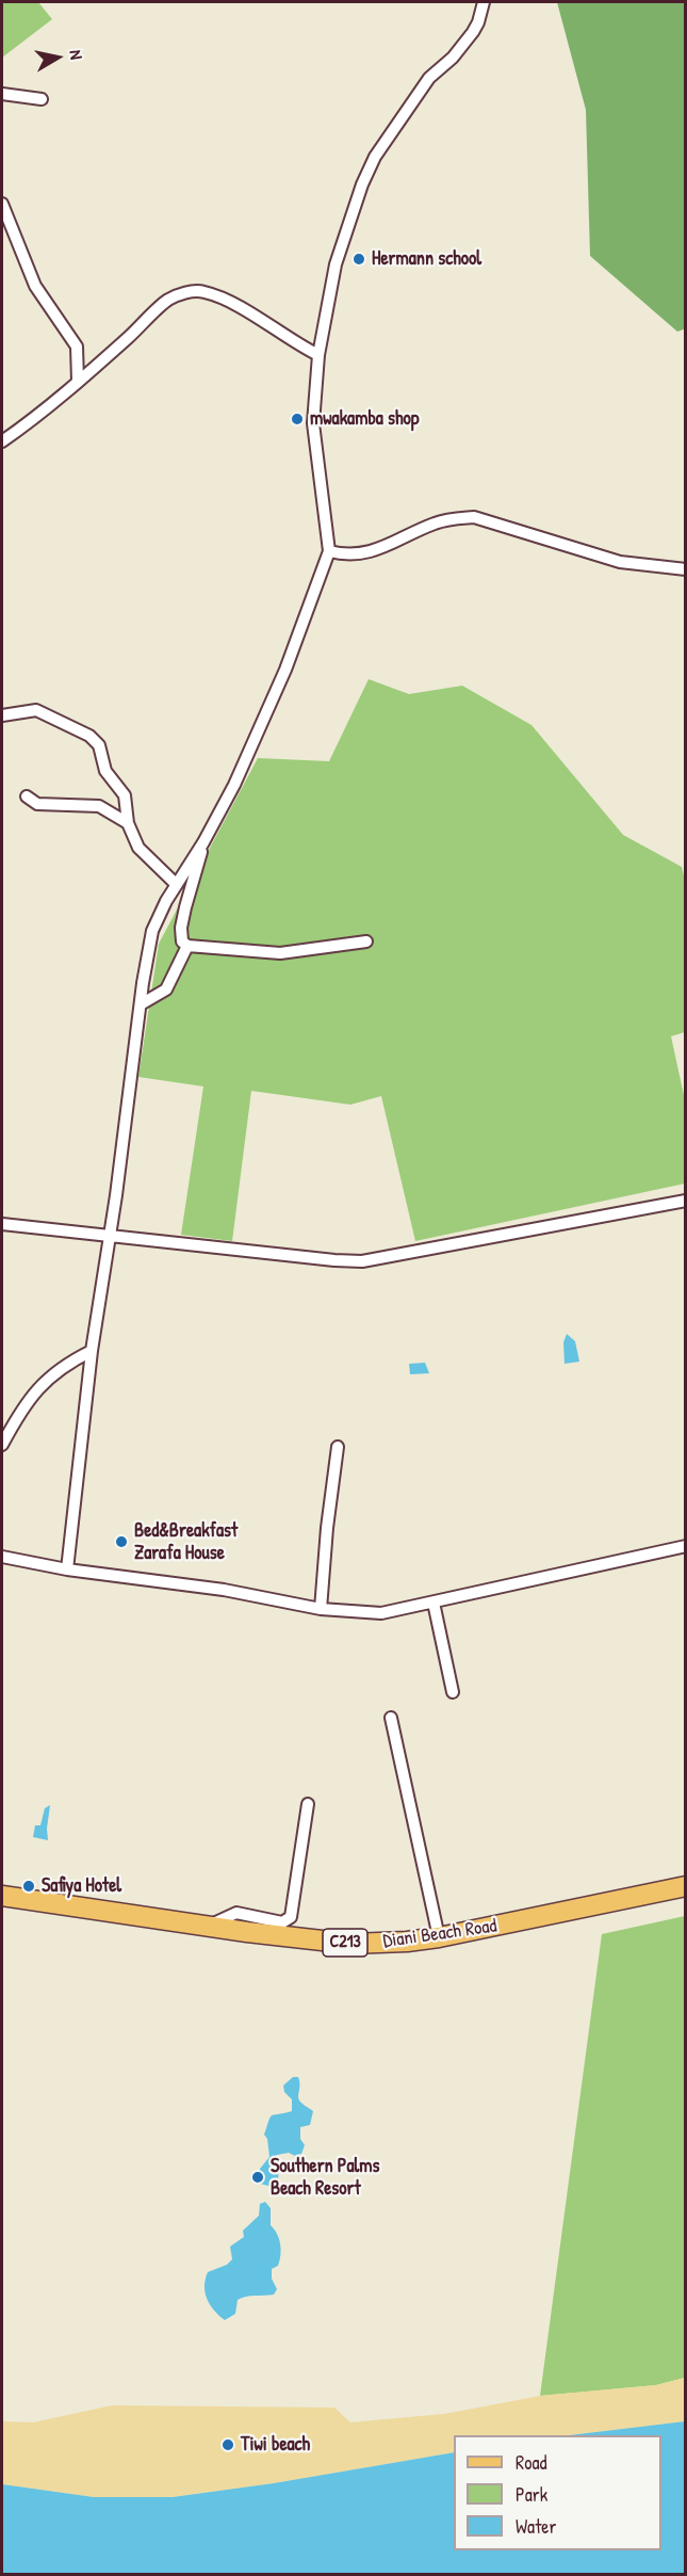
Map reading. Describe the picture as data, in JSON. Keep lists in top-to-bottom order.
{
  "streets": {
    "main road": ["Diani Beach Road", "C213"]
  },
  "places": [
    "Hermann school",
    "mwakamba shop",
    "Bed&Breakfast Zarafa House",
    "Safiya Hotel",
    "Southern Palms Beach Resort",
    "Tiwi beach"
  ],
  "legend": ["Road", "Park", "Water"],
  "north": "right"
}
